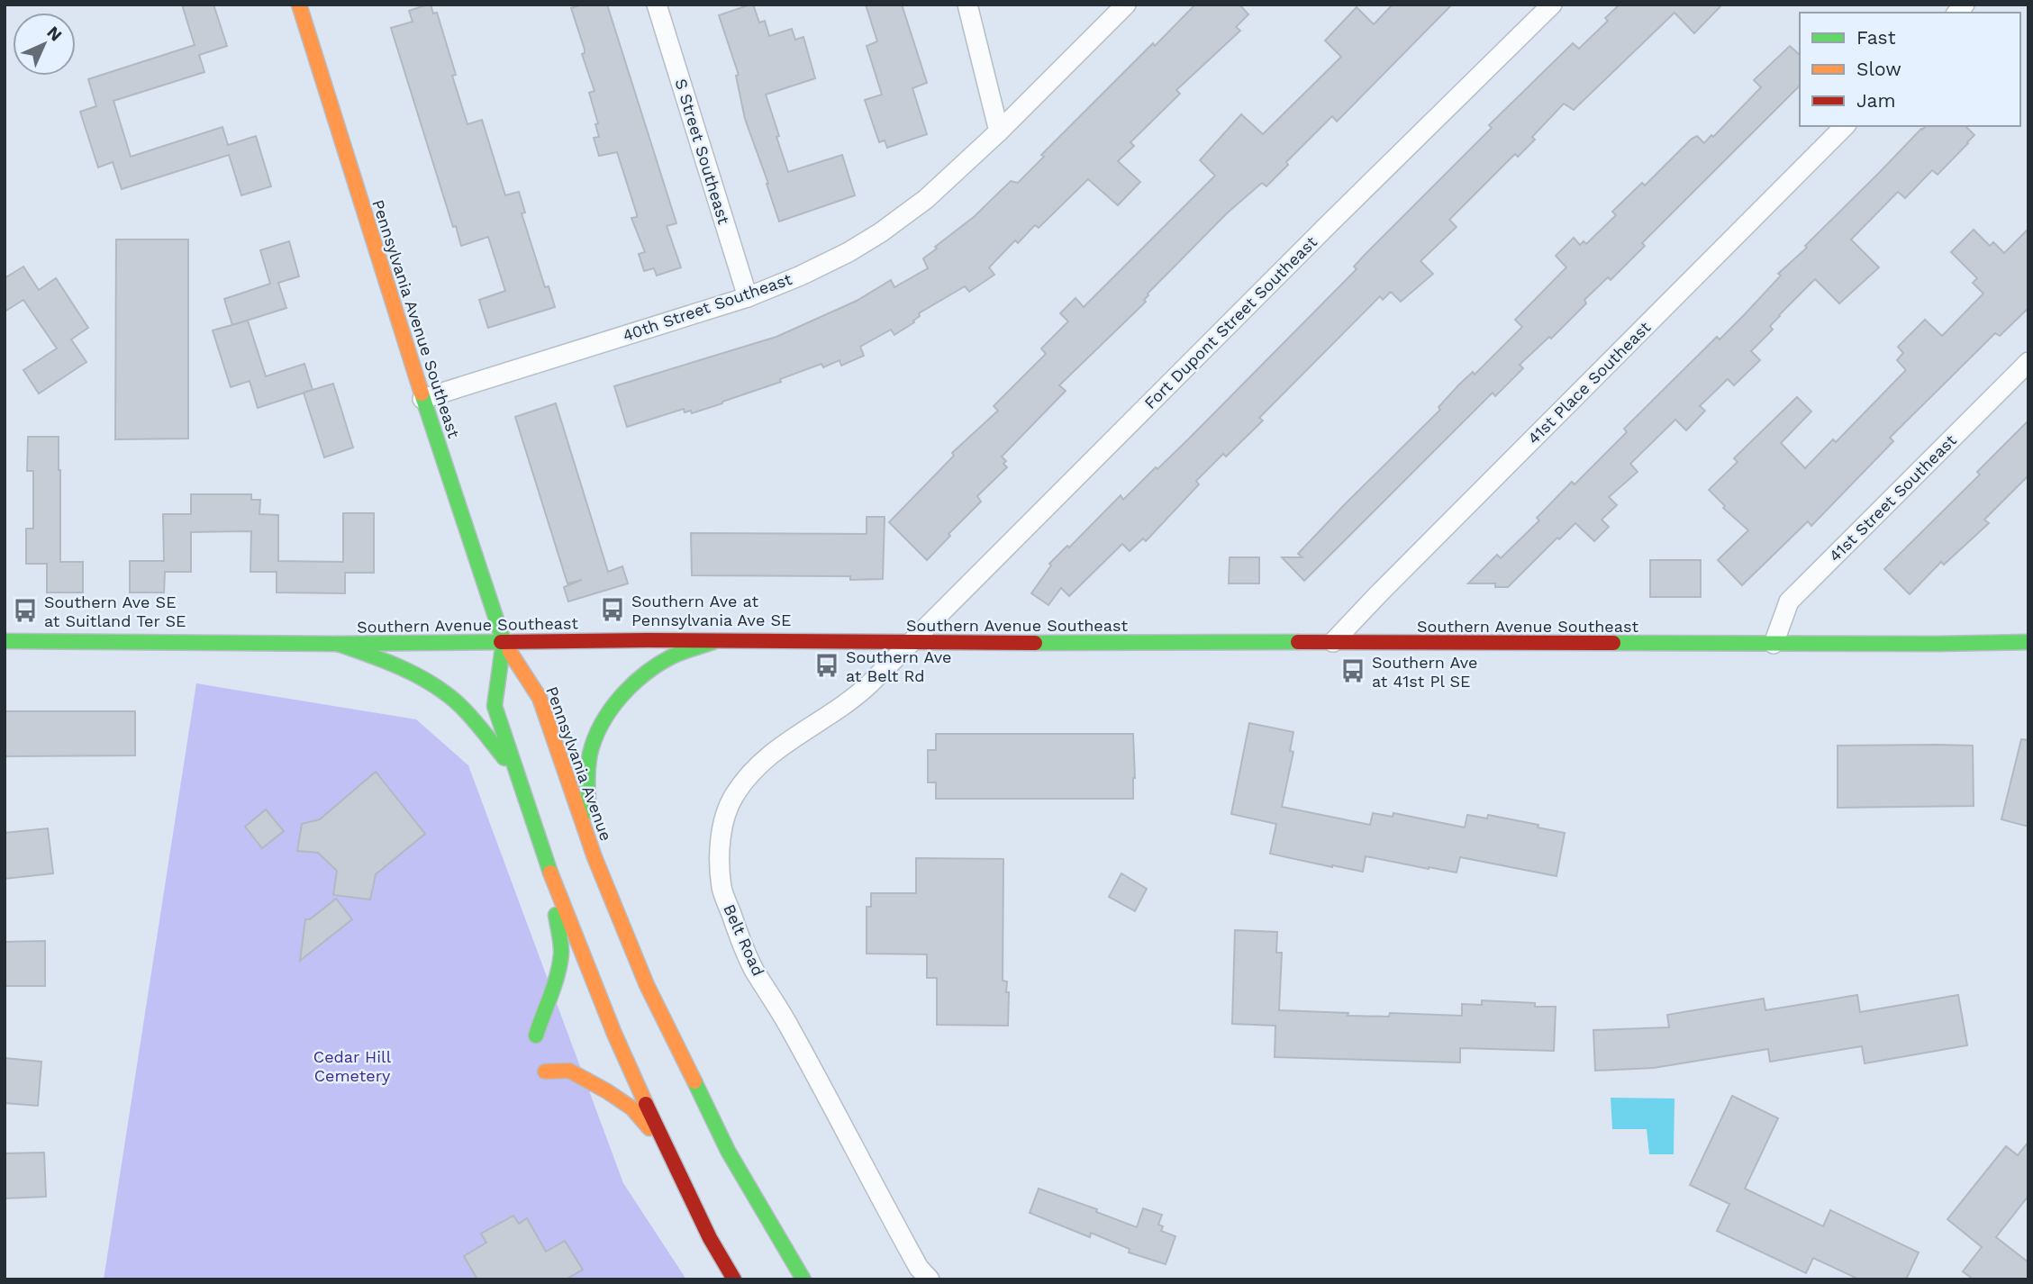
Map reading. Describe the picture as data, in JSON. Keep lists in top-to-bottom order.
{
  "streets": {
    "main road": ["Pennsylvania Avenue Southeast", "Southern Avenue Southeast", "Pennsylvania Avenue"],
    "street": [
      "S Street Southeast",
      "40th Street Southeast",
      "Fort Dupont Street Southeast",
      "41st Place Southeast",
      "41st Street Southeast",
      "Belt Road"
    ]
  },
  "crossings": [
    ["S Street Southeast", "40th Street Southeast"],
    ["40th Street Southeast", "Pennsylvania Avenue Southeast"],
    ["Pennsylvania Avenue Southeast", "Southern Avenue Southeast"],
    ["Pennsylvania Avenue Southeast", "Pennsylvania Avenue"],
    ["Fort Dupont Street Southeast", "Southern Avenue Southeast"],
    ["Fort Dupont Street Southeast", "Belt Road"],
    ["41st Place Southeast", "Southern Avenue Southeast"],
    ["41st Street Southeast", "Southern Avenue Southeast"],
    ["Southern Avenue Southeast", "Pennsylvania Avenue"],
    ["Southern Avenue Southeast", "Belt Road"]
  ],
  "parks": ["Cedar Hill Cemetery"],
  "places": {
    "bus stop": [
      "Southern Ave at Pennsylvania Ave SE",
      "Southern Ave SE at Suitland Ter SE",
      "Southern Ave at Belt Rd",
      "Southern Ave at 41st Pl SE"
    ]
  },
  "legend": ["Fast", "Slow", "Jam"],
  "north": "top right"
}
